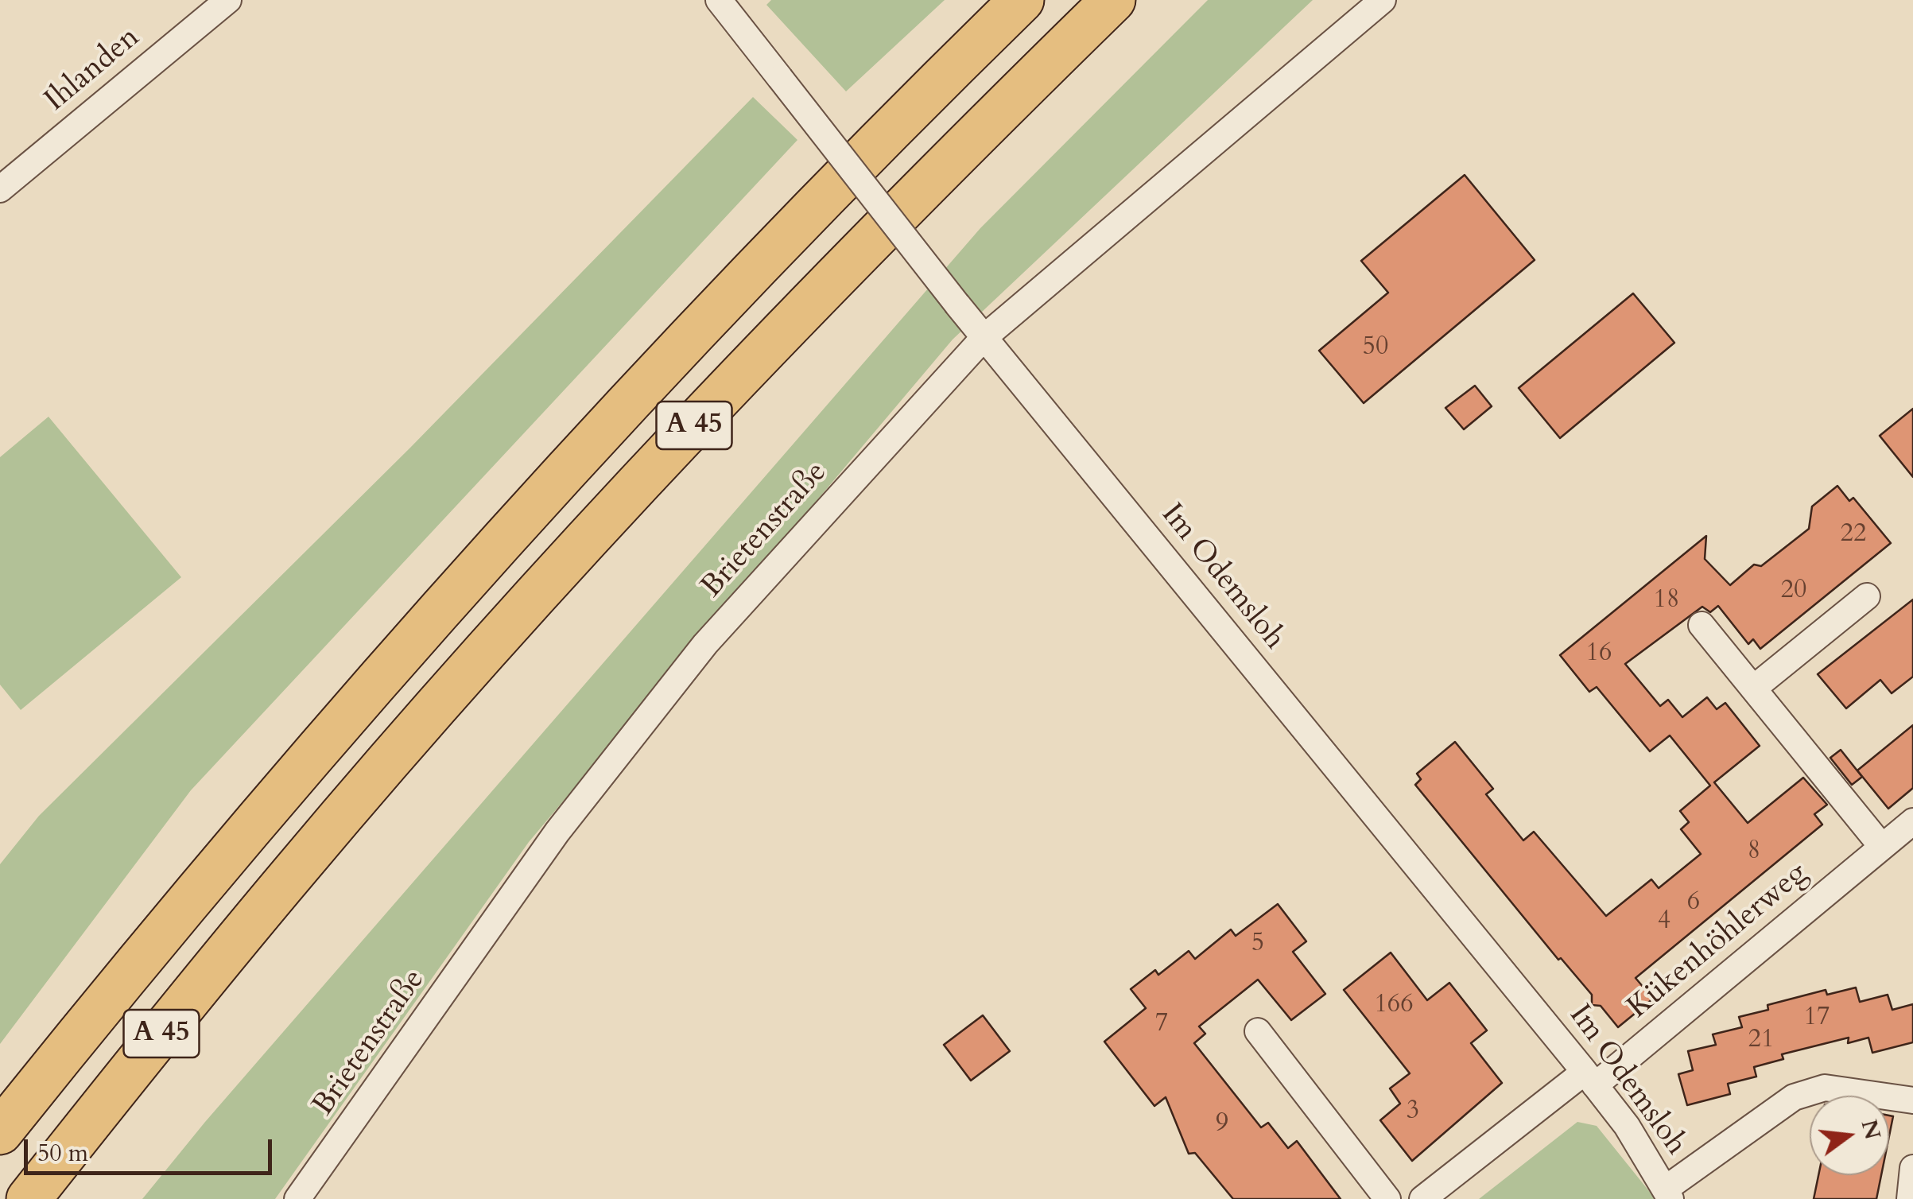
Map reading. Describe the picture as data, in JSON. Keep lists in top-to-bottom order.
{
  "streets": {
    "highway": ["A 45"],
    "street": [
      "Ihlanden",
      "Brietenstraße",
      "Im Odemsloh",
      "Kükenhöhlerweg"
    ]
  },
  "crossings": [
    ["Brietenstraße", "Im Odemsloh"],
    ["Im Odemsloh", "Kükenhöhlerweg"]
  ],
  "house_numbers": [
    "50",
    "22",
    "20",
    "18",
    "16",
    "8",
    "6",
    "4",
    "5",
    "166",
    "17",
    "7",
    "21",
    "3",
    "9"
  ],
  "scale_bar": "50 m",
  "north": "right"
}
